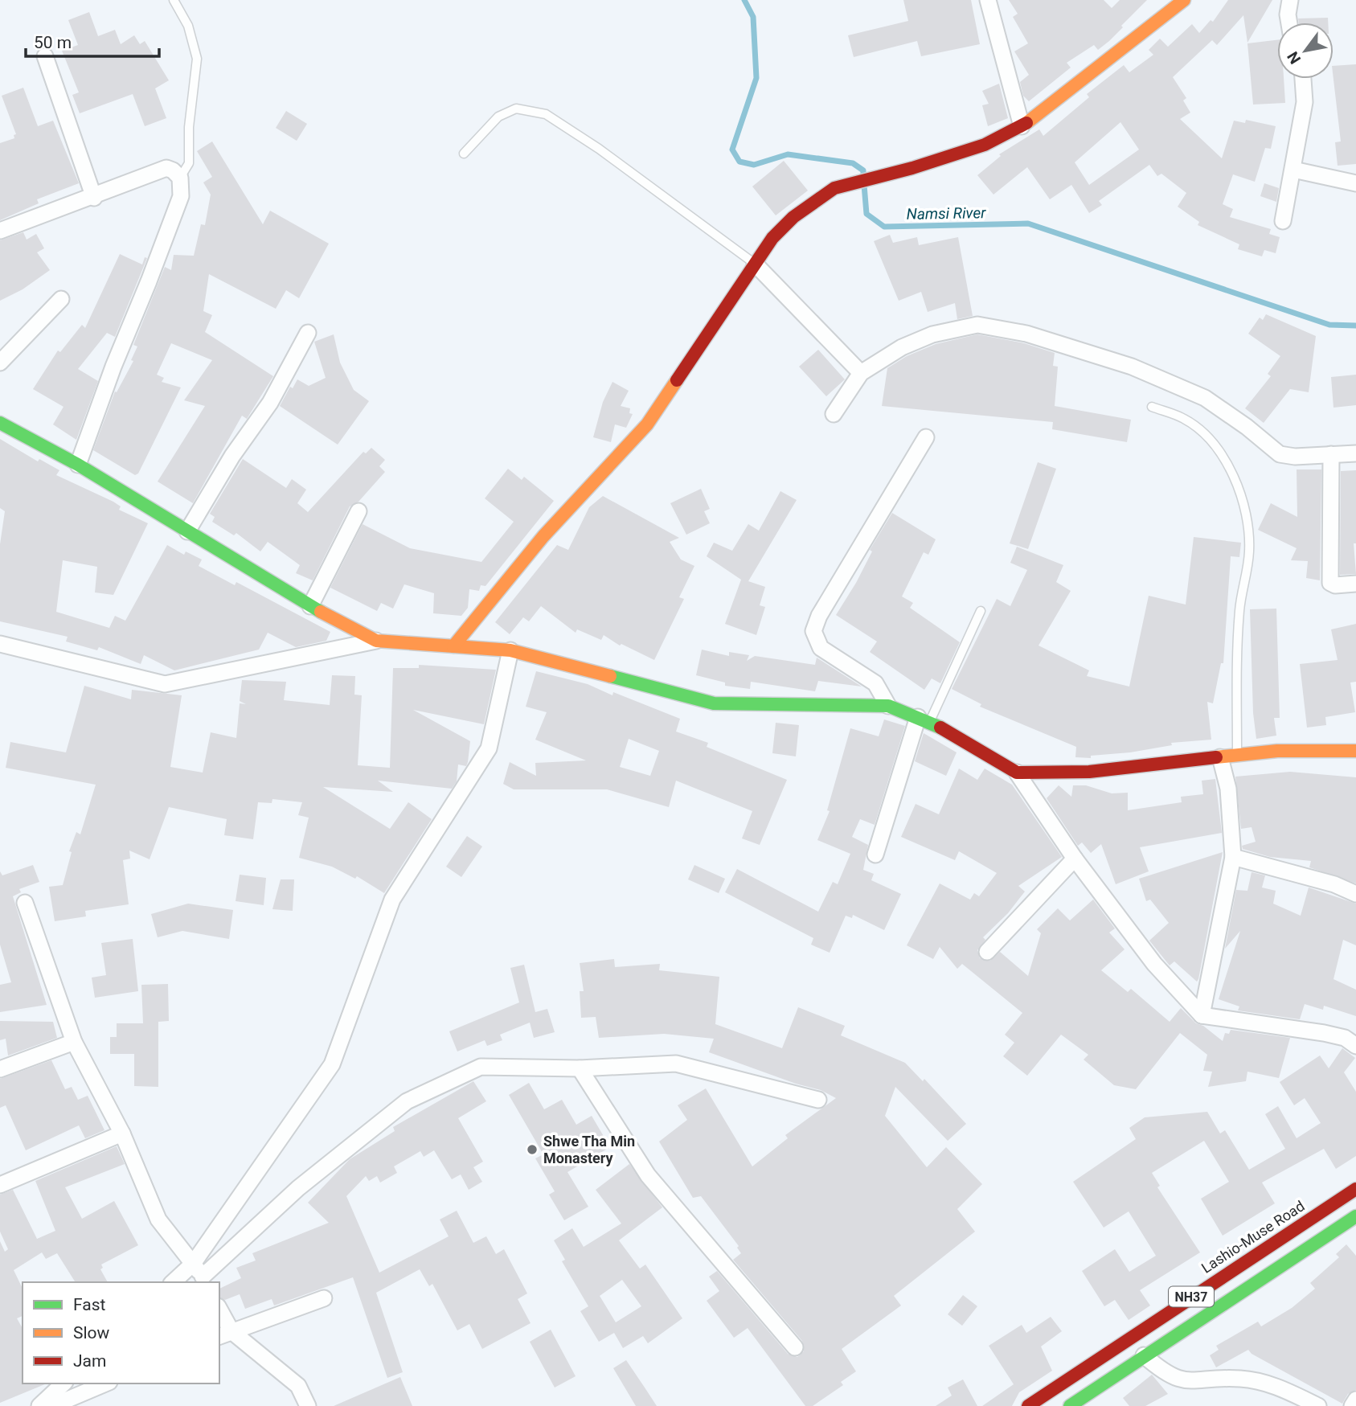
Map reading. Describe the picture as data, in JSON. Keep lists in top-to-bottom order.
{
  "streets": {
    "main road": ["Lashio-Muse Road", "NH37"]
  },
  "water": ["Namsi River"],
  "places": ["Shwe Tha Min Monastery"],
  "legend": ["Fast", "Slow", "Jam"],
  "scale_bar": "50 m",
  "north": "bottom left"
}
